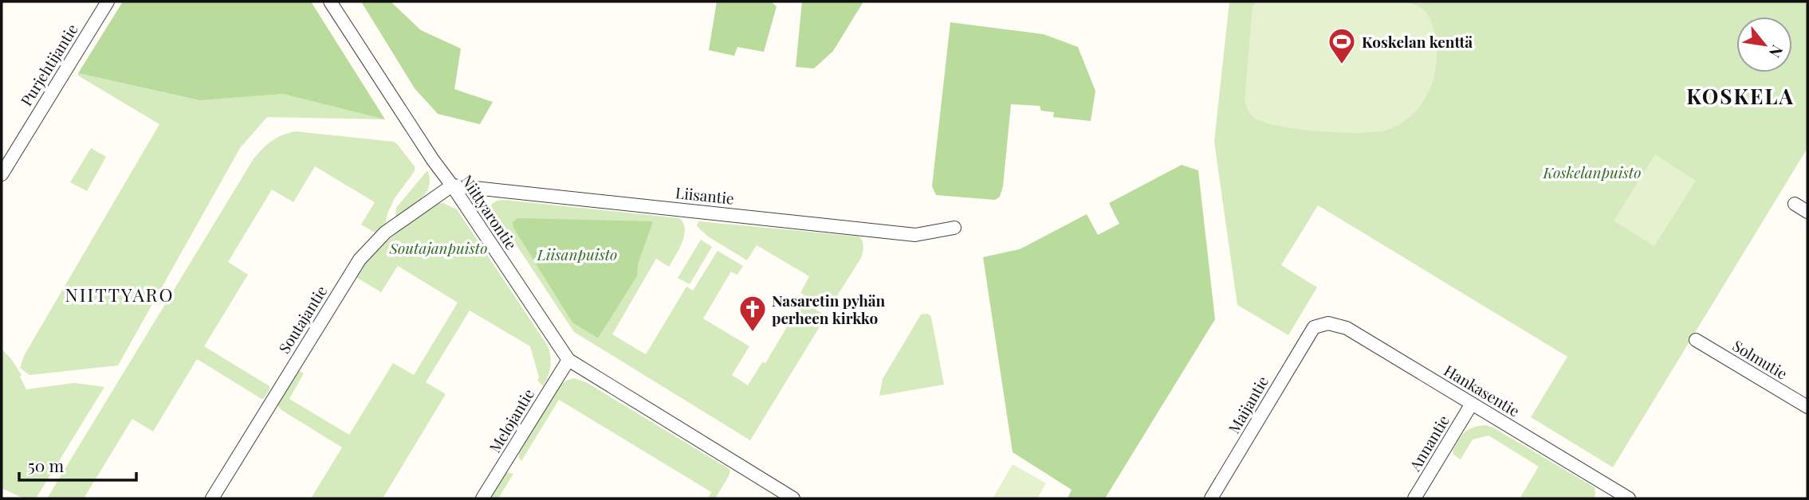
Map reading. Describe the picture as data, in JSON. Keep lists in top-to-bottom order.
{
  "streets": {
    "street": [
      "Purjehtijantie",
      "Liisantie",
      "Niittyarontie",
      "Soutajantie",
      "Solmutie",
      "Hankasentie",
      "Maijantie",
      "Melojantie",
      "Annantie"
    ]
  },
  "crossings": [
    ["Liisantie", "Niittyarontie"],
    ["Liisantie", "Soutajantie"],
    ["Niittyarontie", "Soutajantie"],
    ["Niittyarontie", "Melojantie"],
    ["Hankasentie", "Maijantie"],
    ["Hankasentie", "Annantie"]
  ],
  "districts": ["KOSKELA", "NIITTYARO"],
  "parks": ["Koskelanpuisto", "Soutajanpuisto", "Liisanpuisto"],
  "places": {
    "sports": ["Koskelan kenttä"],
    "church": ["Nasaretin pyhän perheen kirkko"]
  },
  "scale_bar": "50 m",
  "north": "bottom right"
}
